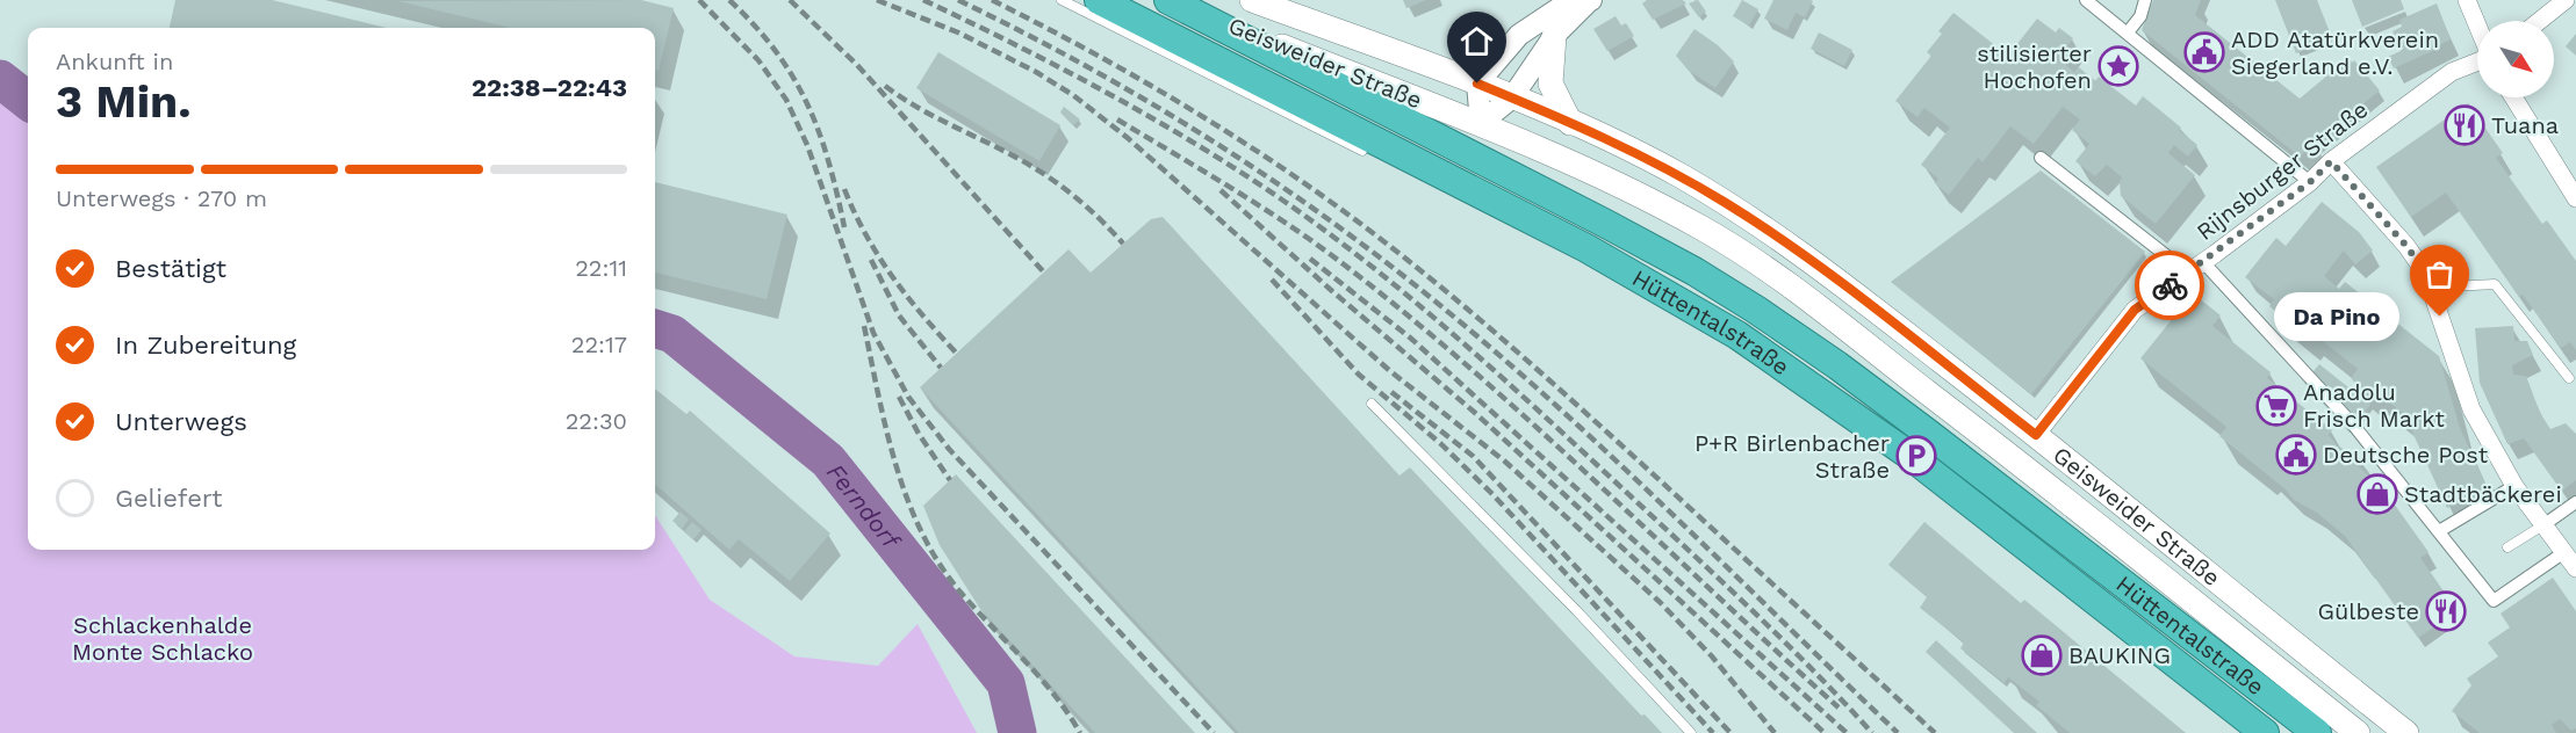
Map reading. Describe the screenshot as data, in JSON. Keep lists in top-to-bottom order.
{
  "streets": {
    "highway": ["Hüttentalstraße"],
    "main road": ["Geisweider Straße"],
    "street": ["Rijnsburger Straße"]
  },
  "crossings": [
    ["Geisweider Straße", "Rijnsburger Straße"],
    ["Geisweider Straße", "Hüttentalstraße"]
  ],
  "water": ["Ferndorf"],
  "parks": ["Schlackenhalde Monte Schlacko"],
  "places": {
    "public building": ["ADD Atatürkverein Siegerland e.V.", "Deutsche Post"],
    "place": ["stilisierter Hochofen"],
    "restaurant": ["Tuana", "Gülbeste"],
    "other": ["Da Pino"],
    "supermarket": ["Anadolu Frisch Markt"],
    "parking": ["P+R Birlenbacher Straße"],
    "shop": ["Stadtbäckerei", "BAUKING"]
  },
  "north": "bottom right",
  "page": {
    "heading": ["3 Min.", "Ankunft in", "22:38–22:43"],
    "bar": "Unterwegs · 270 m",
    "list": [
      ["Bestätigt", "22:11"],
      ["In Zubereitung", "22:17"],
      ["Unterwegs", "22:30"],
      "Geliefert"
    ],
    "bubble": "Da Pino"
  }
}
